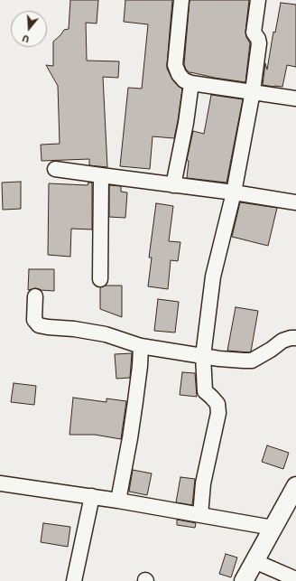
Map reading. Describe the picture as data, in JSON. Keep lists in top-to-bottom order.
{
  "north": "bottom"
}
